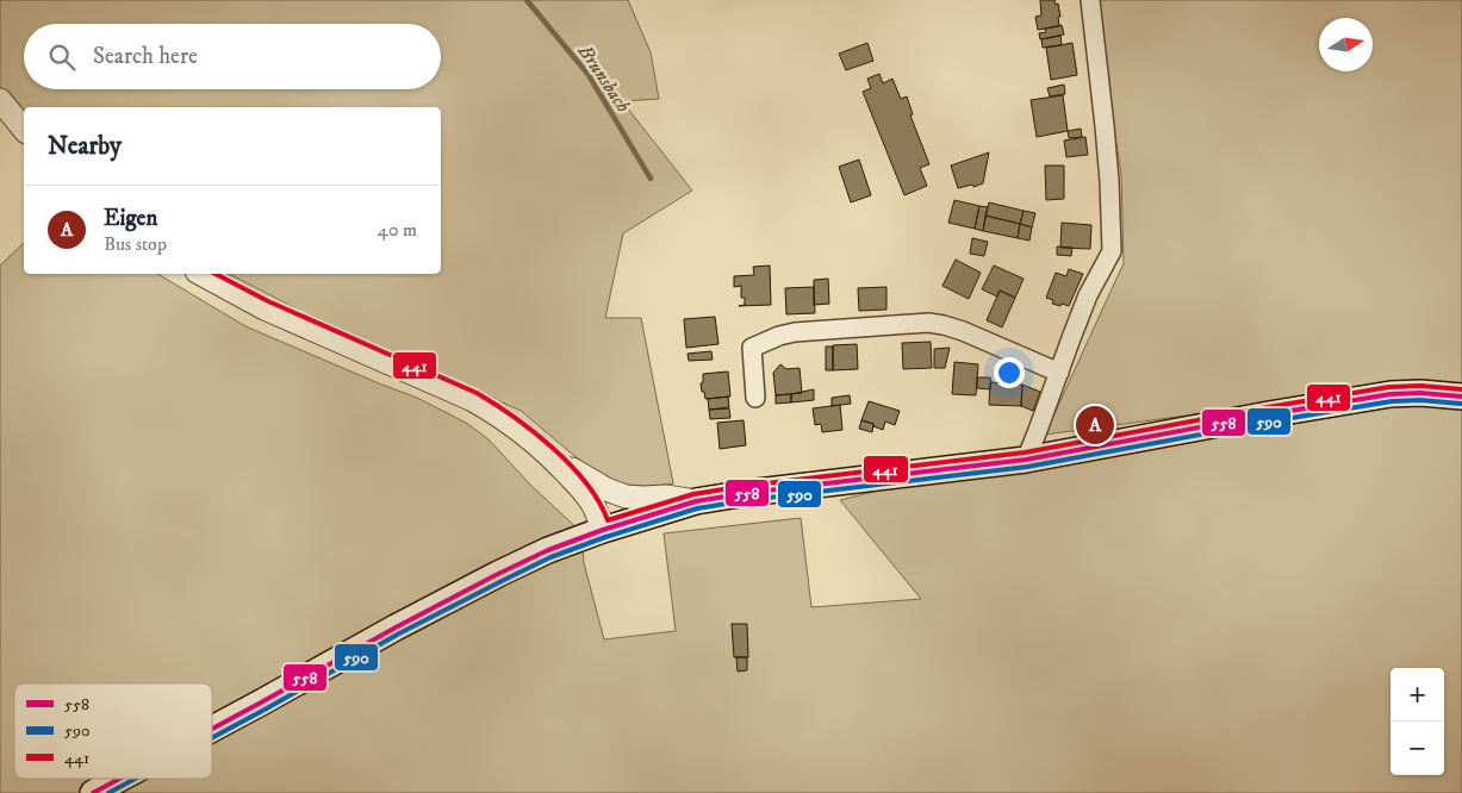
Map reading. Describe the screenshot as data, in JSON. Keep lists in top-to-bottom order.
{
  "water": ["Brunsbach"],
  "lines": ["transit line 441", "transit line 558", "transit line 590"],
  "legend": ["558", "590", "441"],
  "north": "right",
  "page": {
    "search": "Search here",
    "heading": "Nearby",
    "list": [
      {
        "mark": "A",
        "name": "Eigen",
        "note": "Bus stop",
        "value": "40 m"
      }
    ],
    "pins": "A",
    "map_buttons": ["+", "−"]
  }
}
